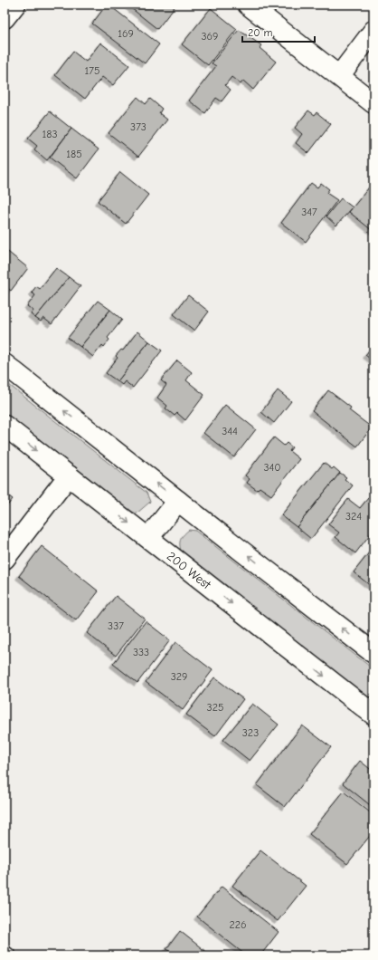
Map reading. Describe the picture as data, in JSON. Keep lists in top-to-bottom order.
{
  "streets": {
    "street": ["200 West"]
  },
  "house_numbers": [
    "169",
    "369",
    "175",
    "373",
    "183",
    "185",
    "347",
    "344",
    "340",
    "324",
    "337",
    "333",
    "329",
    "325",
    "323",
    "226"
  ],
  "scale_bar": "20 m"
}
